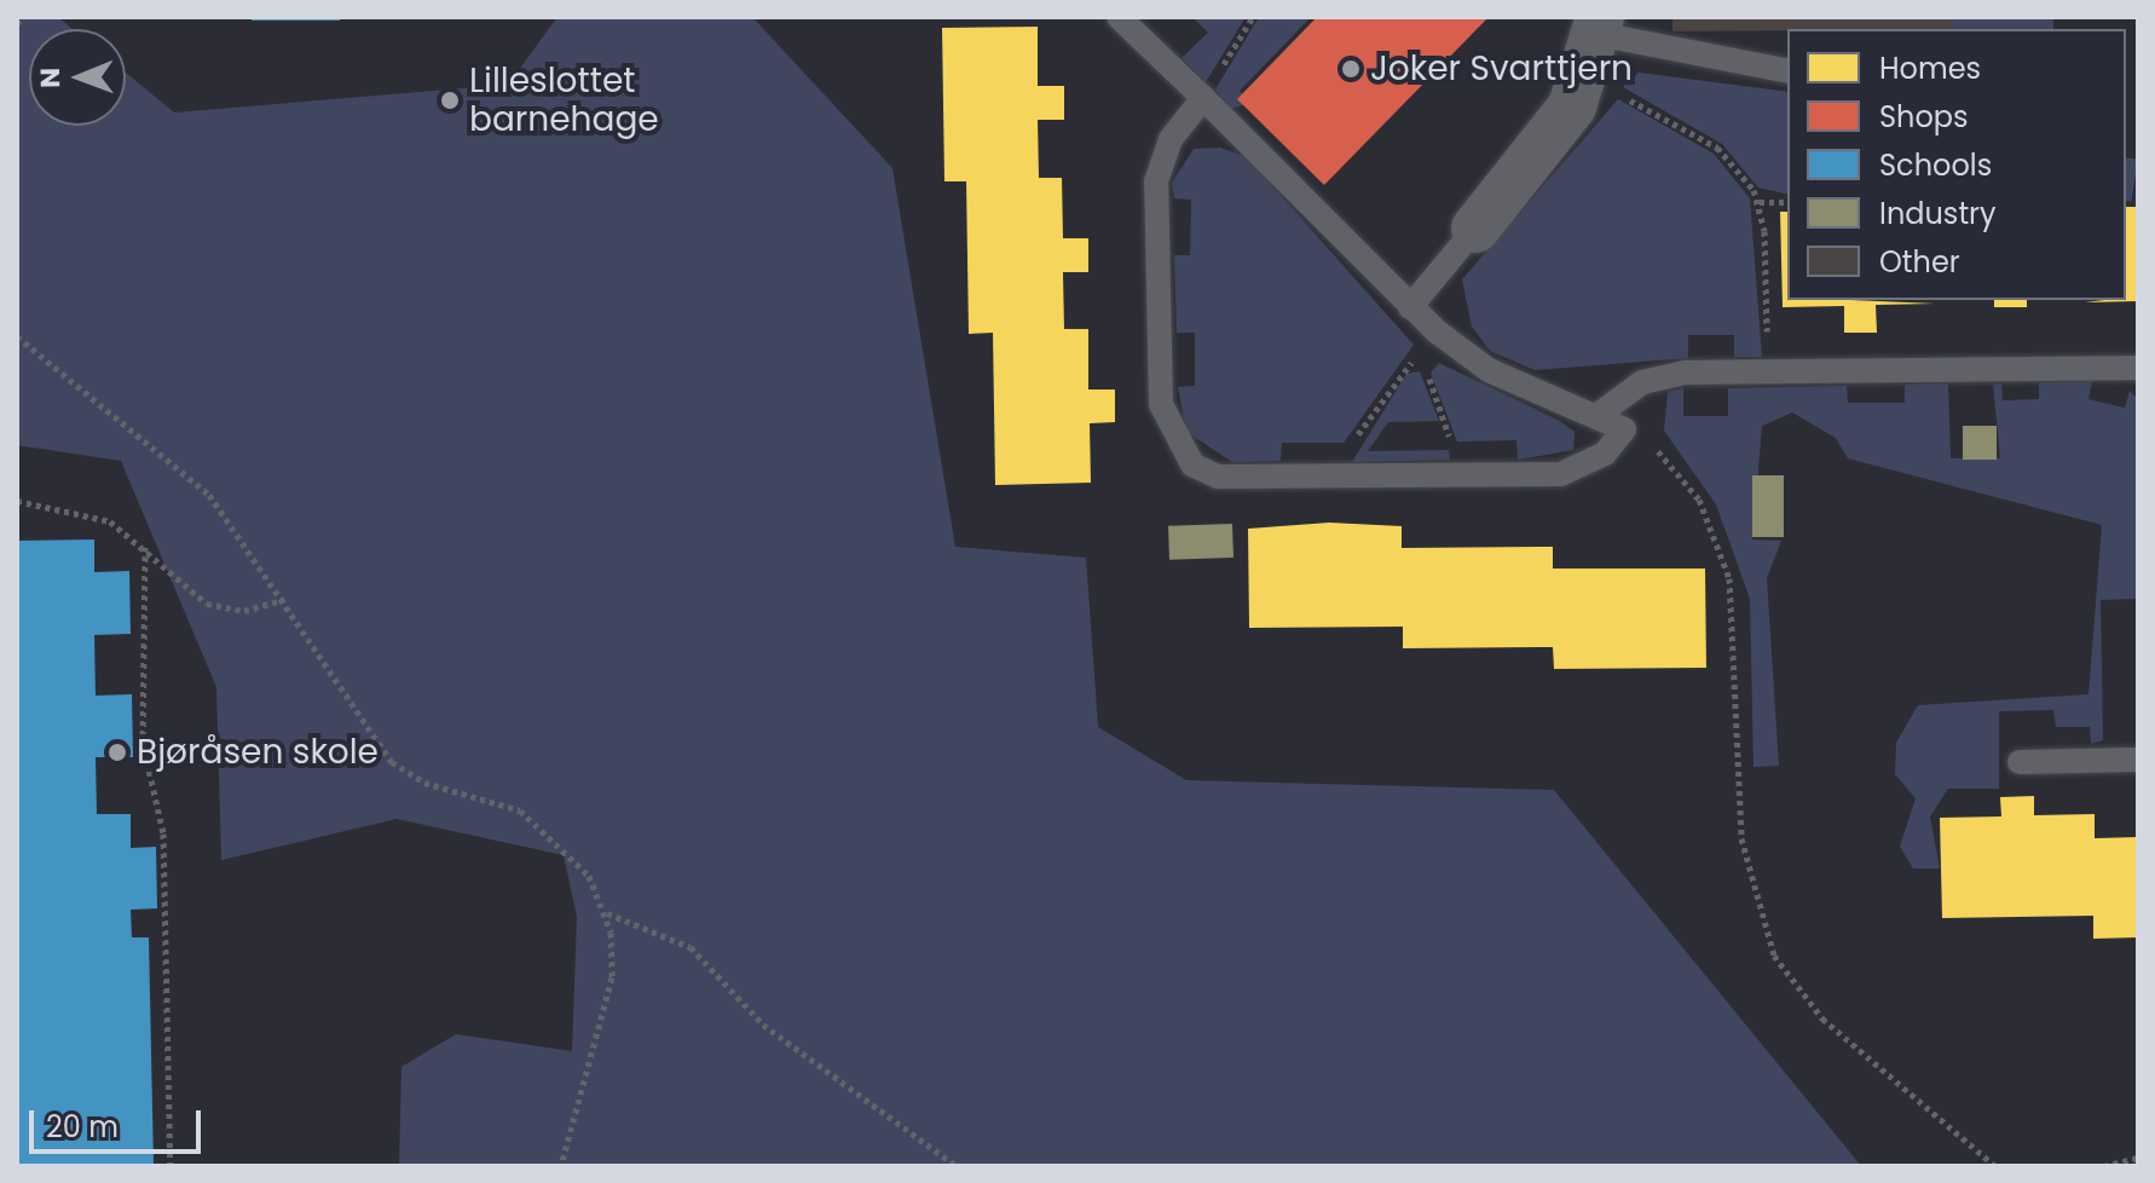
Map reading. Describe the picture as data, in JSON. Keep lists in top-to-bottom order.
{
  "places": ["Joker Svarttjern", "Lilleslottet barnehage", "Bjøråsen skole"],
  "legend": [
    "Homes",
    "Shops",
    "Schools",
    "Industry",
    "Other"
  ],
  "scale_bar": "20 m",
  "north": "left"
}
